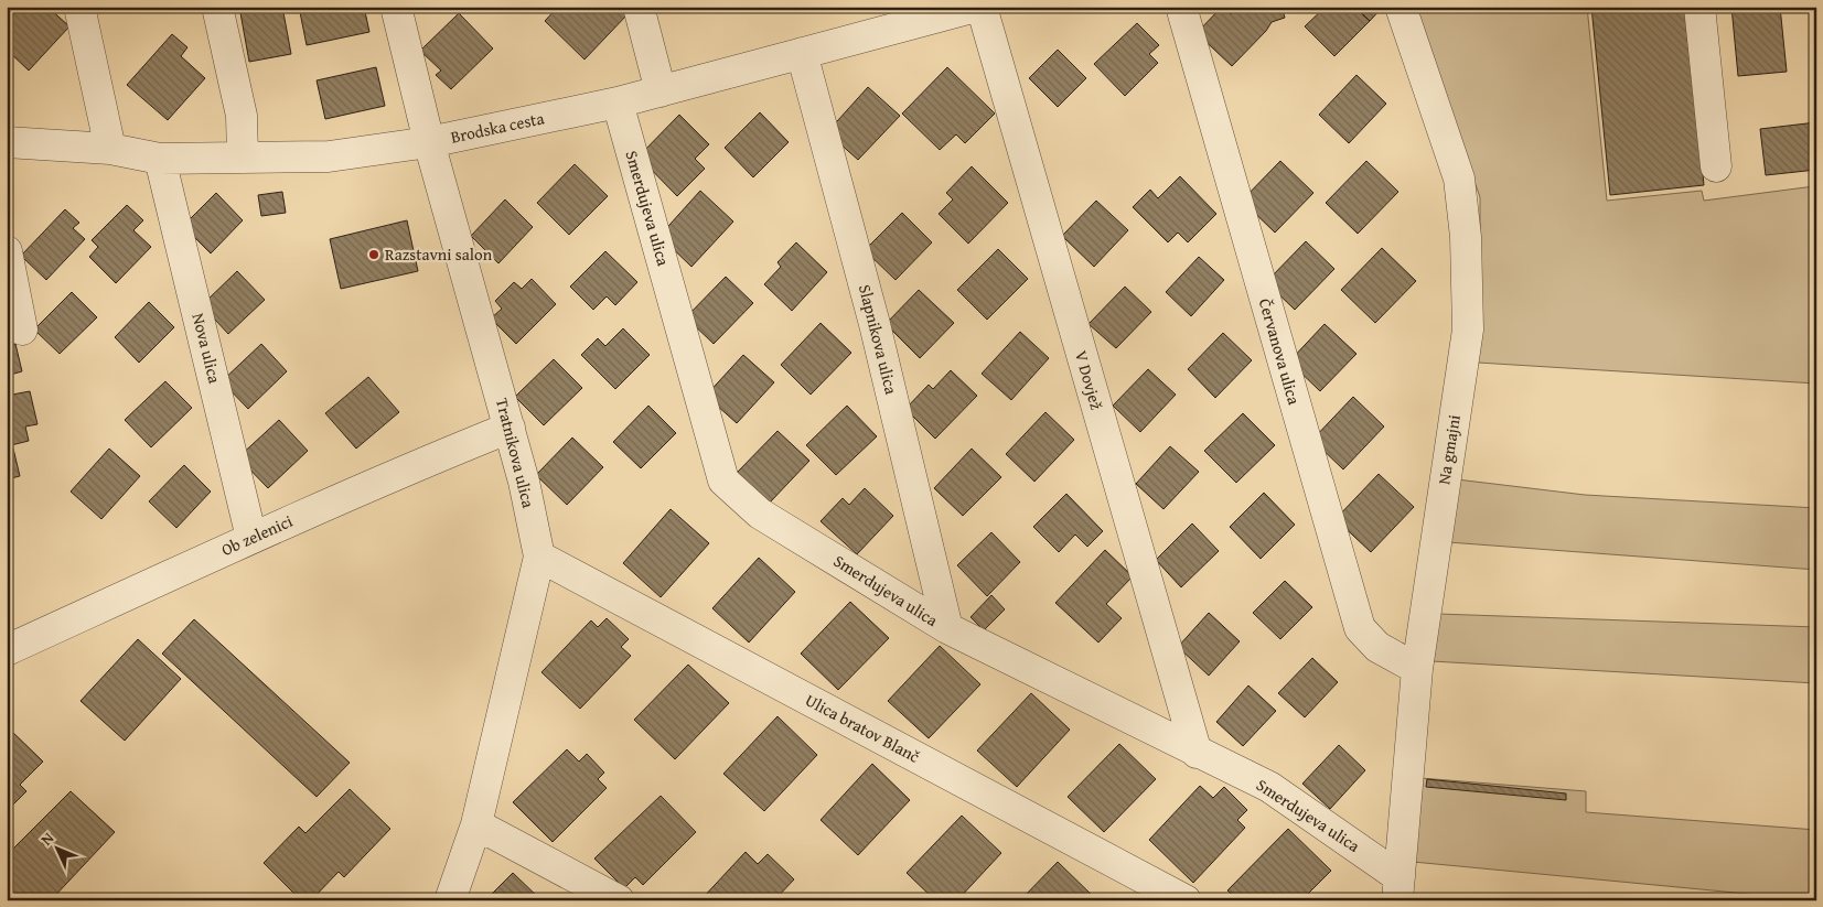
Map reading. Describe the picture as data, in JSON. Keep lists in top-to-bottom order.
{
  "streets": {
    "street": [
      "Brodska cesta",
      "Smerdujeva ulica",
      "Slapnikova ulica",
      "Nova ulica",
      "Červanova ulica",
      "V Dovjež",
      "Na gmajni",
      "Tratnikova ulica",
      "Ob zelenici",
      "Ulica bratov Blanč"
    ]
  },
  "crossings": [
    ["Brodska cesta", "Smerdujeva ulica"],
    ["Brodska cesta", "Slapnikova ulica"],
    ["Brodska cesta", "Nova ulica"],
    ["Brodska cesta", "Tratnikova ulica"],
    ["Smerdujeva ulica", "Slapnikova ulica"],
    ["Smerdujeva ulica", "V Dovjež"],
    ["Smerdujeva ulica", "Na gmajni"],
    ["Nova ulica", "Ob zelenici"],
    ["Červanova ulica", "Na gmajni"],
    ["Tratnikova ulica", "Ob zelenici"],
    ["Tratnikova ulica", "Ulica bratov Blanč"]
  ],
  "places": ["Razstavni salon"],
  "north": "top left"
}
